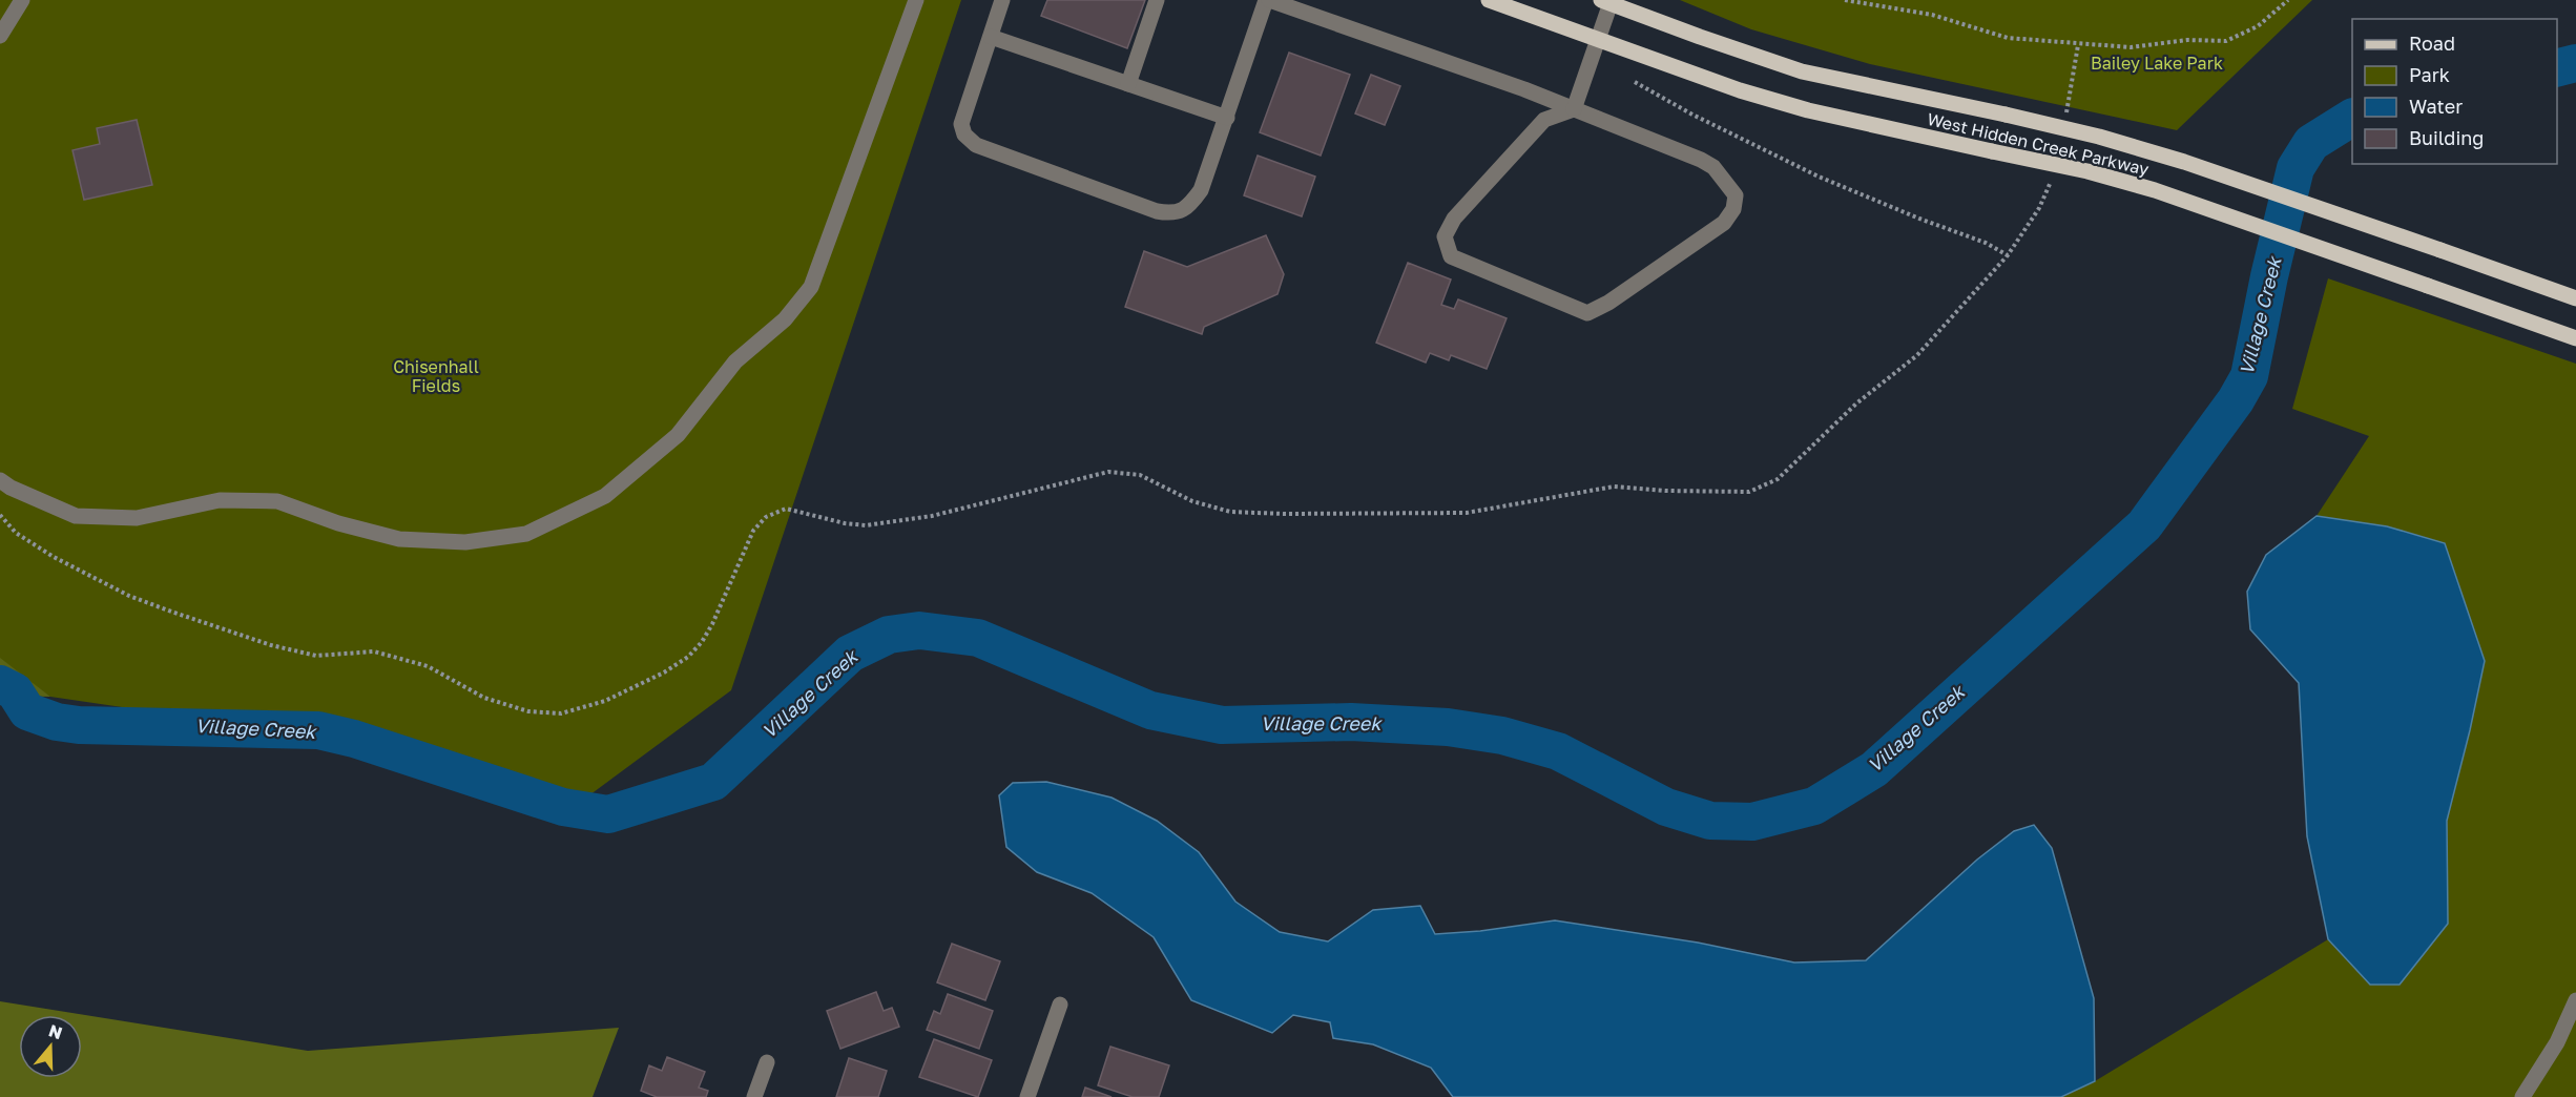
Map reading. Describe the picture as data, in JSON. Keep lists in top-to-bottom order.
{
  "streets": {
    "main road": ["West Hidden Creek Parkway"]
  },
  "water": ["Village Creek"],
  "parks": ["Bailey Lake Park", "Chisenhall Fields"],
  "legend": [
    "Road",
    "Park",
    "Water",
    "Building"
  ],
  "north": "top"
}
